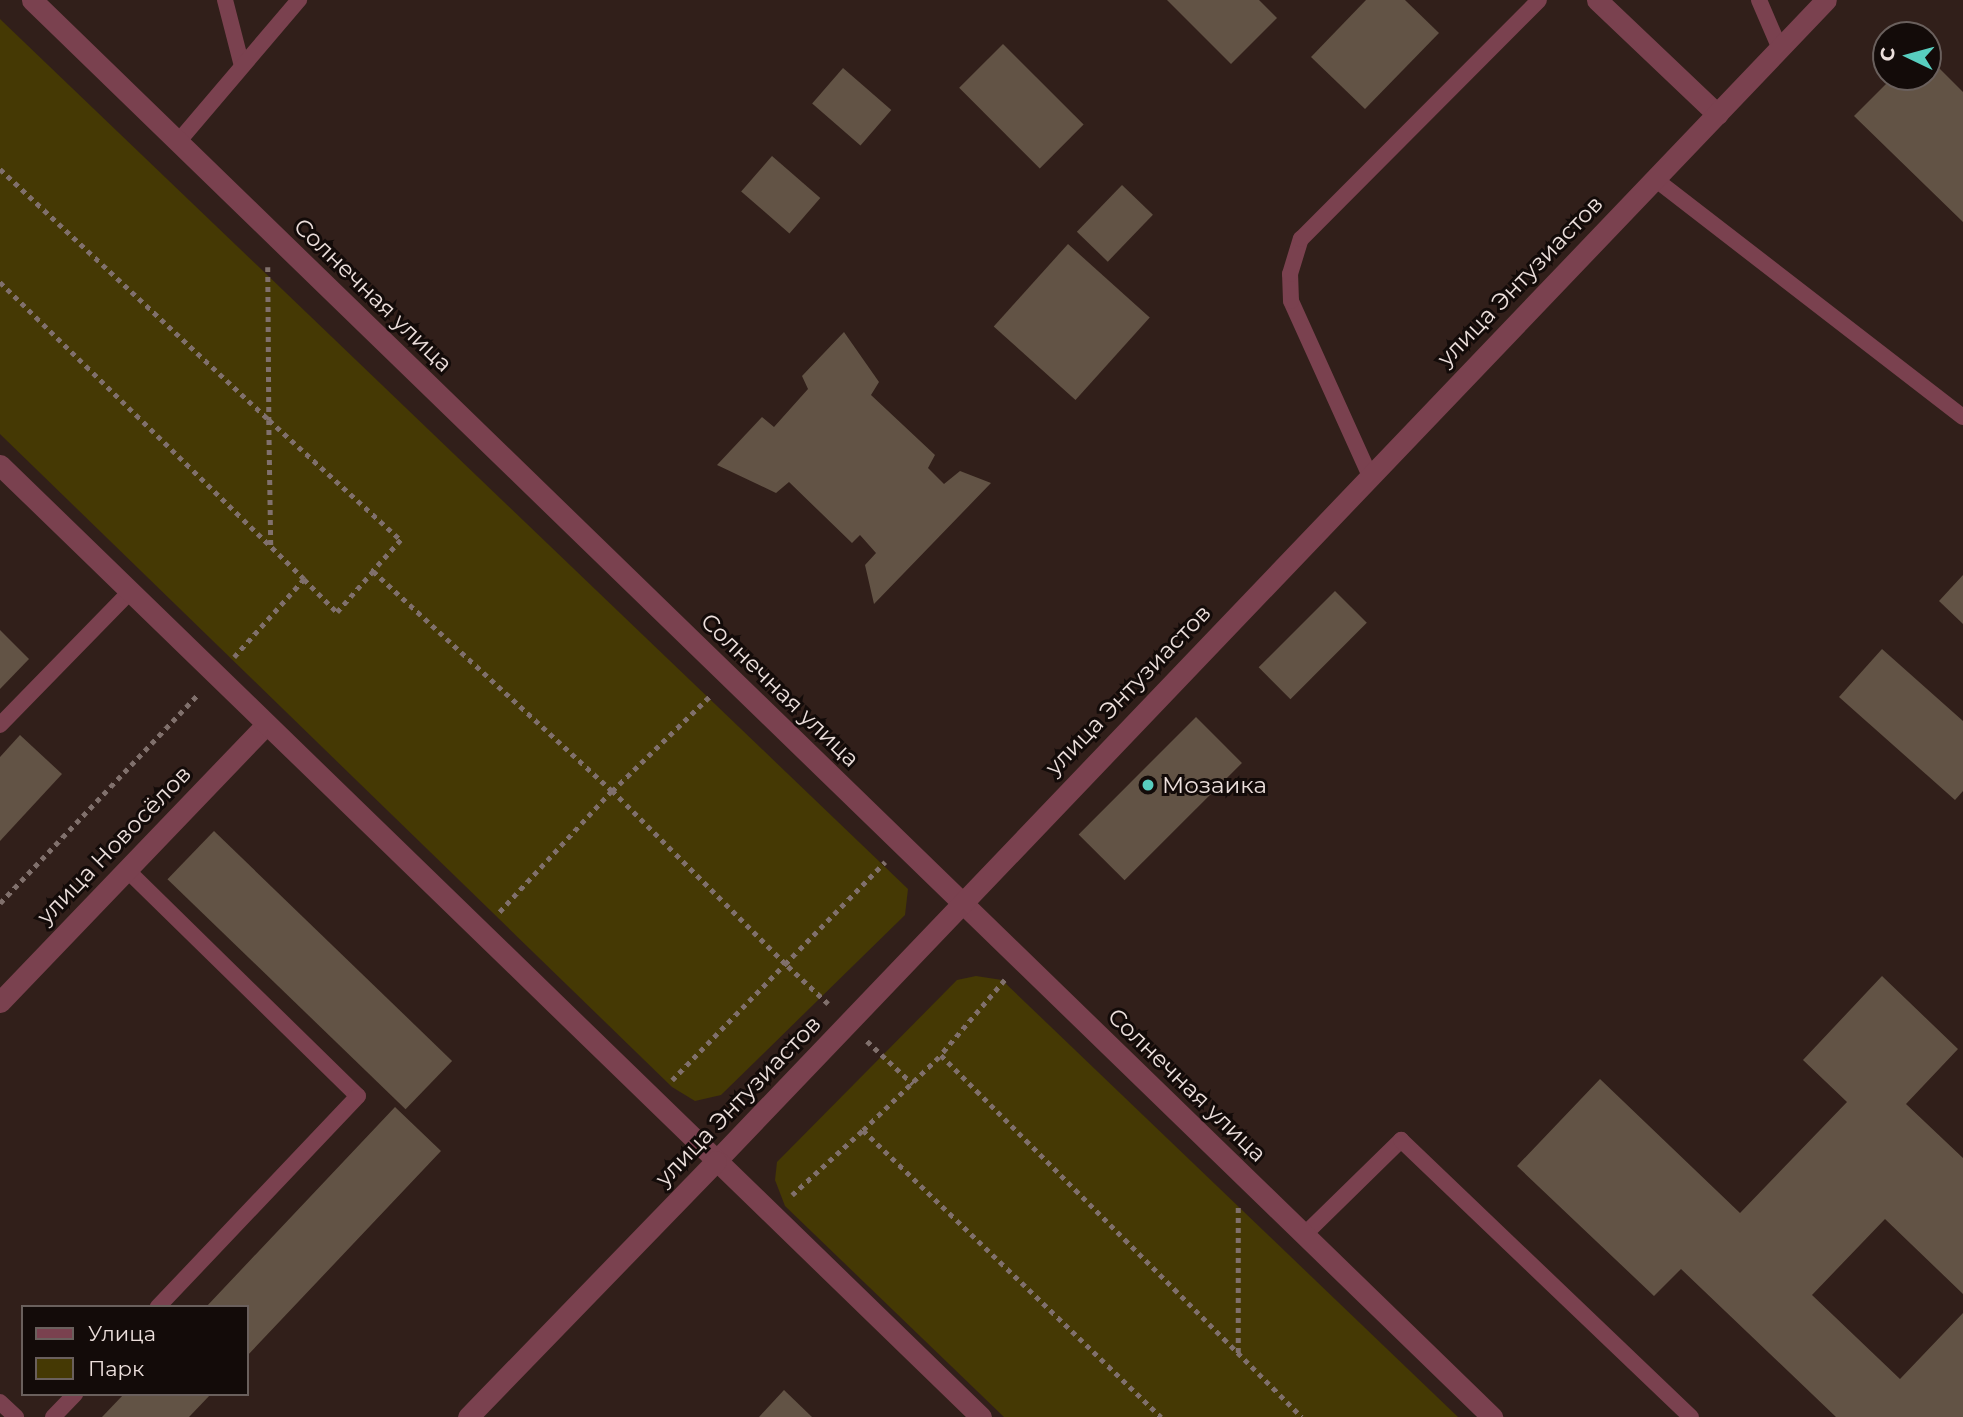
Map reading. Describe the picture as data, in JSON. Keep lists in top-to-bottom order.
{
  "streets": {
    "street": ["улица Энтузиастов", "Солнечная улица", "улица Новосёлов"]
  },
  "crossings": [
    ["улица Энтузиастов", "Солнечная улица"]
  ],
  "places": ["Мозаика"],
  "legend": ["Улица", "Парк"],
  "north": "left"
}
